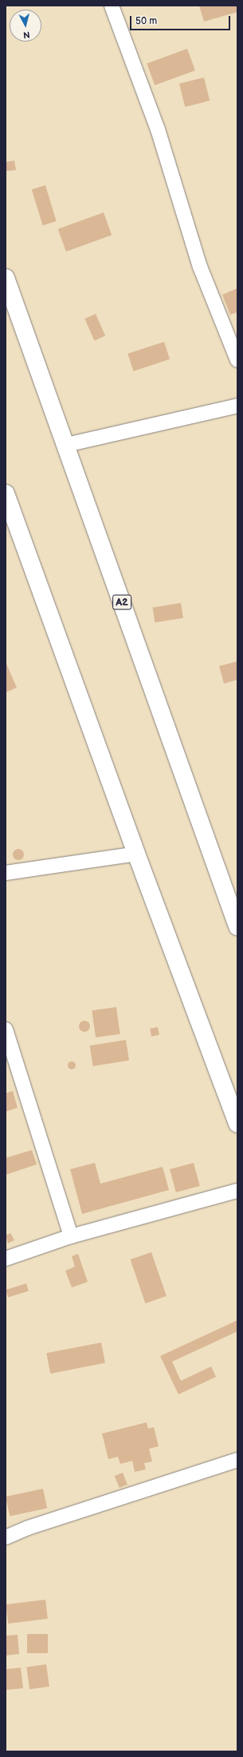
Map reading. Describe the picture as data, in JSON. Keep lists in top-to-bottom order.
{
  "streets": {
    "highway": ["A2"]
  },
  "scale_bar": "50 m",
  "north": "bottom"
}
